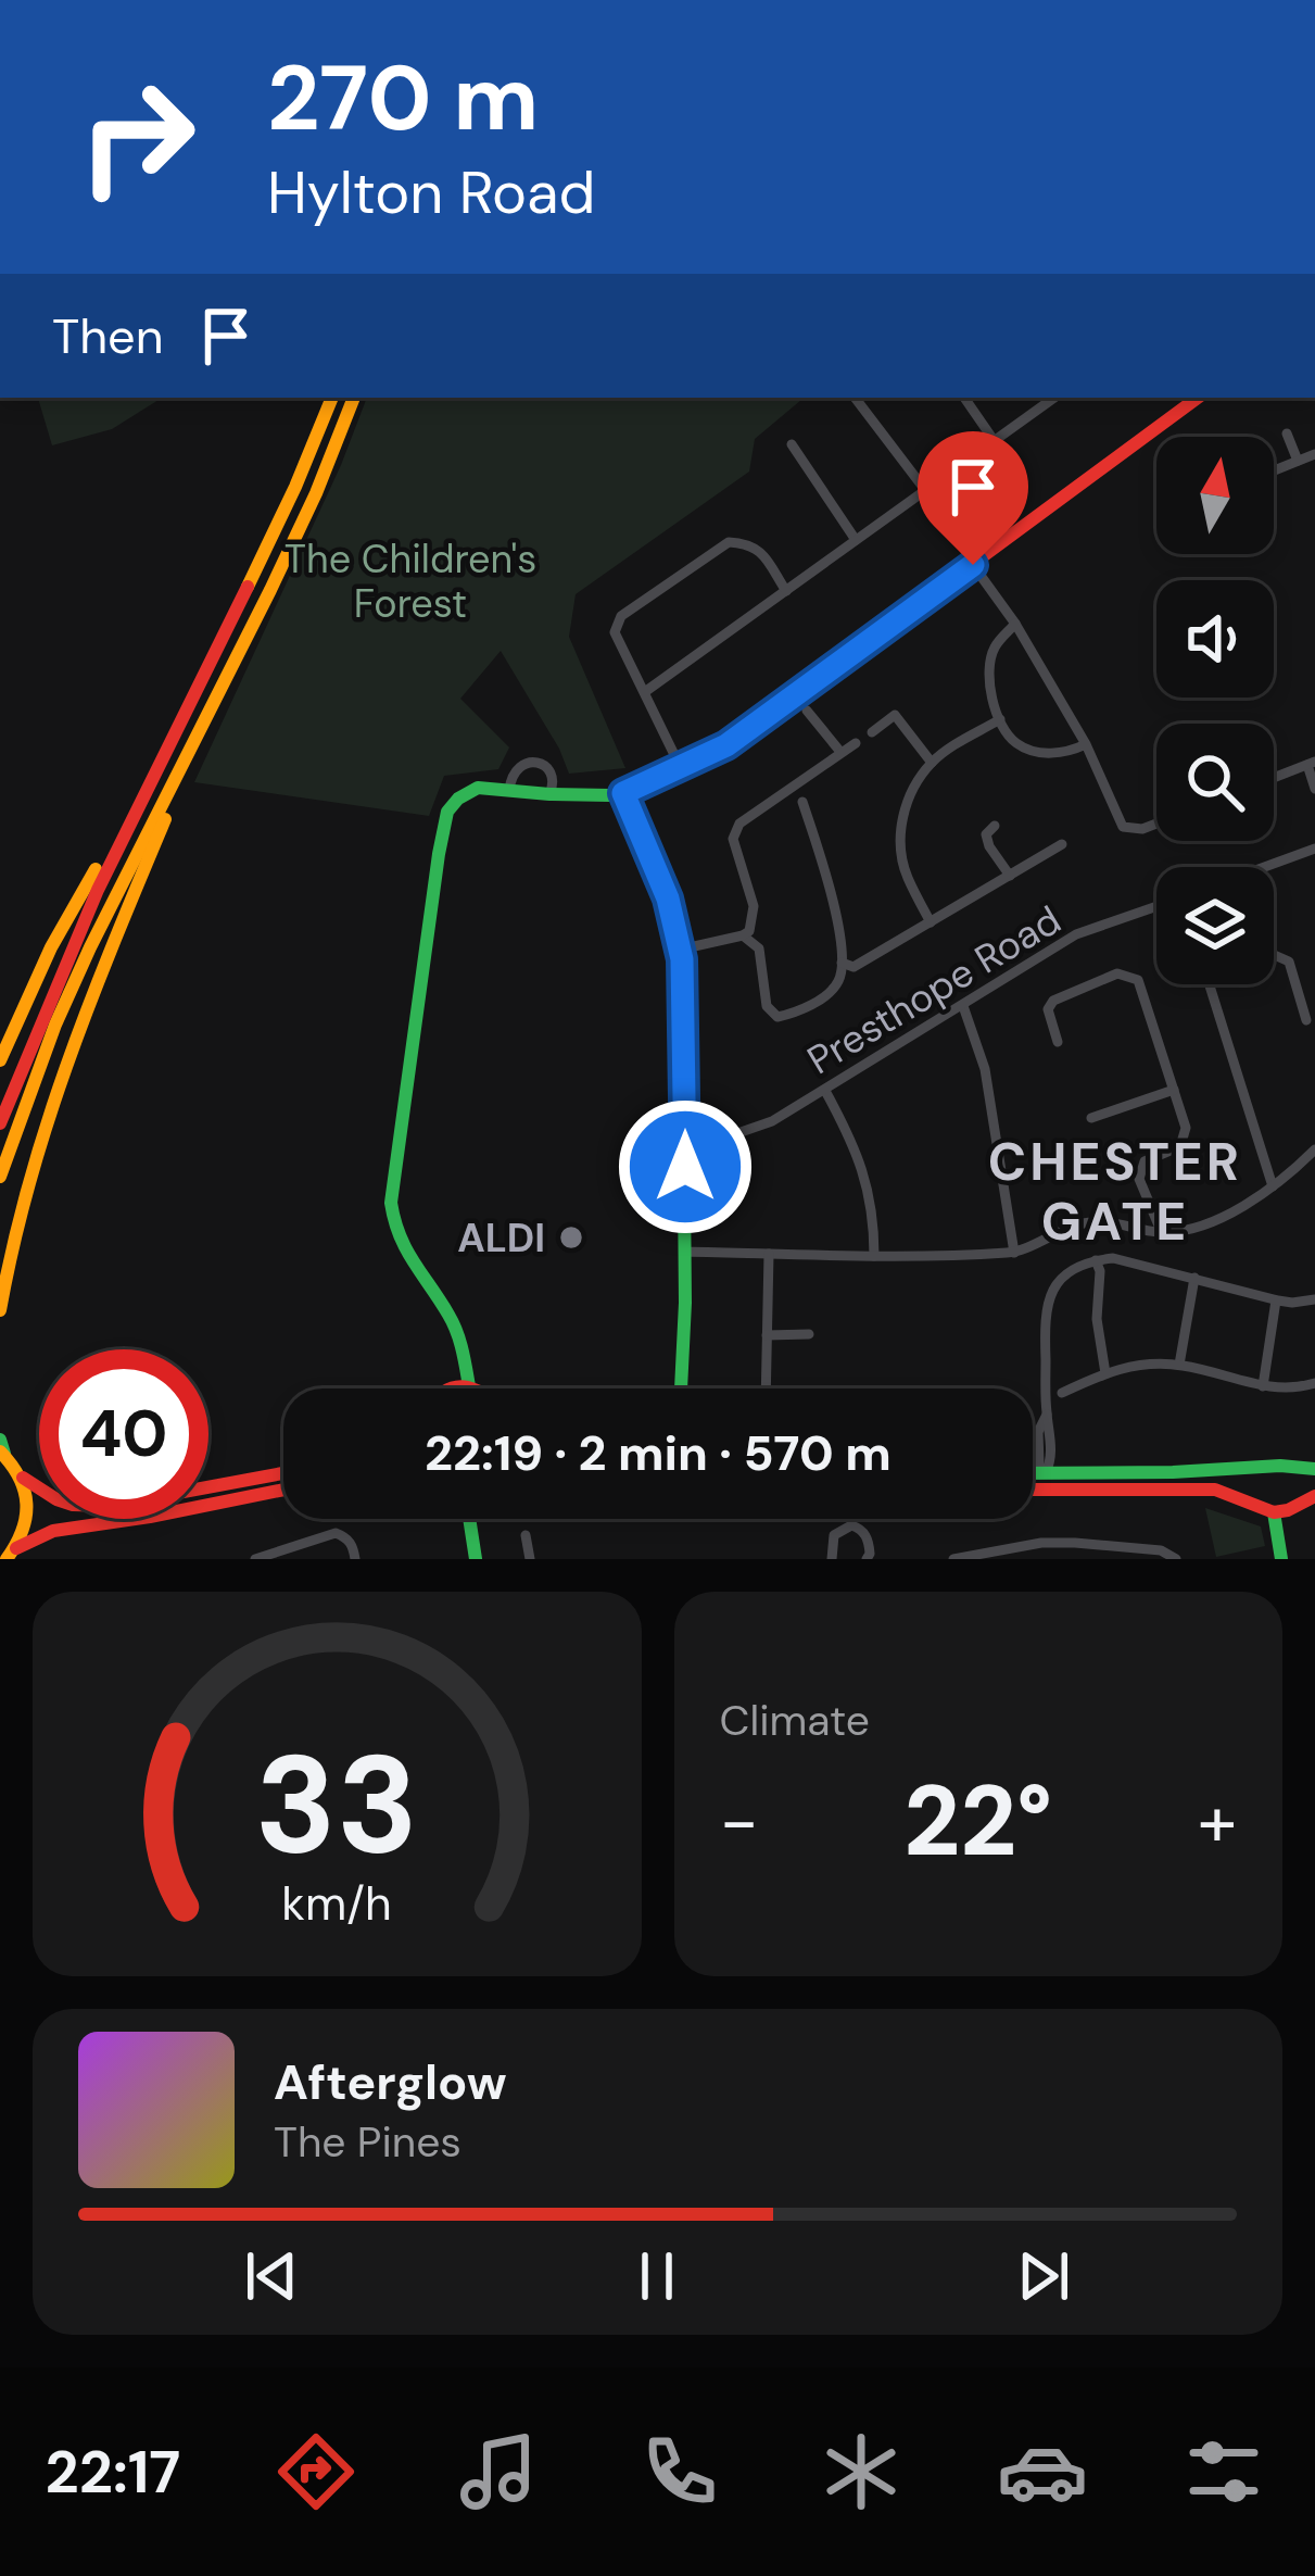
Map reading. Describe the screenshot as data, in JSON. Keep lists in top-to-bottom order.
{
  "streets": {
    "street": ["Presthope Road"]
  },
  "districts": ["CHESTER GATE"],
  "parks": ["The Children's Forest"],
  "places": ["ALDI"],
  "north": "top",
  "page": {
    "turn": ["270 m", "Hylton Road"],
    "then": "Then",
    "limit": "40",
    "trip": "22:19 · 2 min · 570 m",
    "tile": "Climate",
    "heat": ["−", "22°", "+"],
    "song": ["Afterglow", "The Pines"],
    "tabs": "22:17",
    "gauge": ["33", "km/h"]
  }
}
